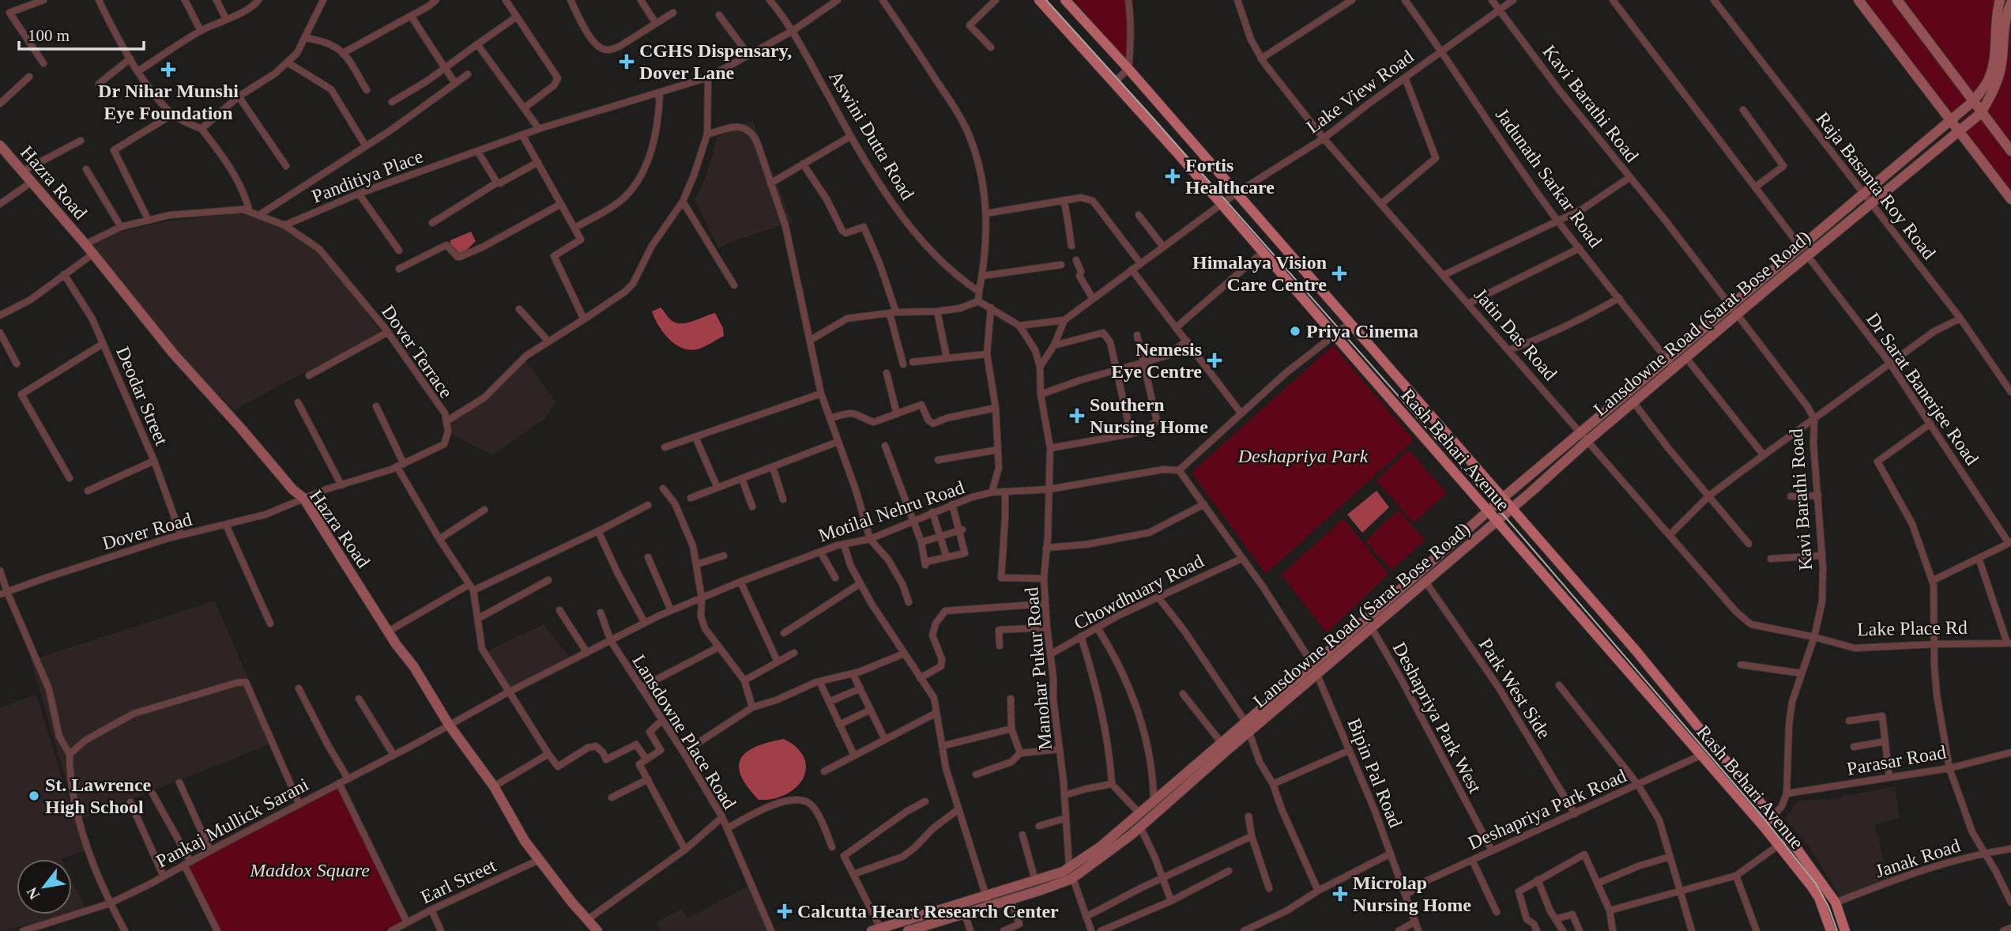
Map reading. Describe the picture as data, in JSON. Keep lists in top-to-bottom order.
{
  "streets": {
    "main road": ["Hazra Road", "Lansdowne Road (Sarat Bose Road)", "Rash Behari Avenue"],
    "street": [
      "Lake View Road",
      "Kavi Barathi Road",
      "Aswini Dutta Road",
      "Panditiya Place",
      "Jadunath Sarkar Road",
      "Raja Basanta Roy Road",
      "Jatin Das Road",
      "Dover Terrace",
      "Dr Sarat Banerjee Road",
      "Deodar Street",
      "Motilal Nehru Road",
      "Dover Road",
      "Chowdhuary Road",
      "Lake Place Rd",
      "Manohar Pukur Road",
      "Park West Side",
      "Deshapriya Park West",
      "Lansdowne Place Road",
      "Parasar Road",
      "Bipin Pal Road",
      "Deshapriya Park Road",
      "Pankaj Mullick Sarani",
      "Janak Road",
      "Earl Street"
    ]
  },
  "crossings": [
    ["Lake View Road", "Kavi Barathi Road"],
    ["Lake View Road", "Jadunath Sarkar Road"],
    ["Lake View Road", "Jatin Das Road"],
    ["Lake View Road", "Rash Behari Avenue"],
    ["Kavi Barathi Road", "Lansdowne Road (Sarat Bose Road)"],
    ["Kavi Barathi Road", "Jatin Das Road"],
    ["Kavi Barathi Road", "Rash Behari Avenue"],
    ["Kavi Barathi Road", "Lake Place Rd"],
    ["Kavi Barathi Road", "Parasar Road"],
    ["Aswini Dutta Road", "Panditiya Place"],
    ["Panditiya Place", "Hazra Road"],
    ["Panditiya Place", "Dover Terrace"],
    ["Jadunath Sarkar Road", "Lansdowne Road (Sarat Bose Road)"],
    ["Hazra Road", "Dover Terrace"],
    ["Hazra Road", "Motilal Nehru Road"],
    ["Hazra Road", "Dover Road"],
    ["Hazra Road", "Pankaj Mullick Sarani"],
    ["Hazra Road", "Earl Street"],
    ["Raja Basanta Roy Road", "Lansdowne Road (Sarat Bose Road)"],
    ["Lansdowne Road (Sarat Bose Road)", "Jatin Das Road"],
    ["Lansdowne Road (Sarat Bose Road)", "Dr Sarat Banerjee Road"],
    ["Lansdowne Road (Sarat Bose Road)", "Rash Behari Avenue"],
    ["Lansdowne Road (Sarat Bose Road)", "Manohar Pukur Road"],
    ["Lansdowne Road (Sarat Bose Road)", "Park West Side"],
    ["Lansdowne Road (Sarat Bose Road)", "Deshapriya Park West"],
    ["Lansdowne Road (Sarat Bose Road)", "Bipin Pal Road"],
    ["Jatin Das Road", "Lake Place Rd"],
    ["Dover Terrace", "Dover Road"],
    ["Deodar Street", "Dover Road"],
    ["Rash Behari Avenue", "Deshapriya Park Road"],
    ["Rash Behari Avenue", "Janak Road"],
    ["Motilal Nehru Road", "Manohar Pukur Road"],
    ["Motilal Nehru Road", "Lansdowne Place Road"],
    ["Motilal Nehru Road", "Pankaj Mullick Sarani"],
    ["Chowdhuary Road", "Manohar Pukur Road"],
    ["Park West Side", "Deshapriya Park Road"],
    ["Deshapriya Park West", "Deshapriya Park Road"],
    ["Bipin Pal Road", "Deshapriya Park Road"]
  ],
  "parks": ["Deshapriya Park", "Maddox Square"],
  "places": {
    "health": [
      "CGHS Dispensary, Dover Lane",
      "Dr Nihar Munshi Eye Foundation",
      "Fortis Healthcare",
      "Himalaya Vision Care Centre",
      "Nemesis Eye Centre",
      "Southern Nursing Home",
      "Microlap Nursing Home",
      "Calcutta Heart Research Center"
    ],
    "other": ["Priya Cinema", "St. Lawrence High School"]
  },
  "scale_bar": "100 m",
  "north": "bottom left"
}
